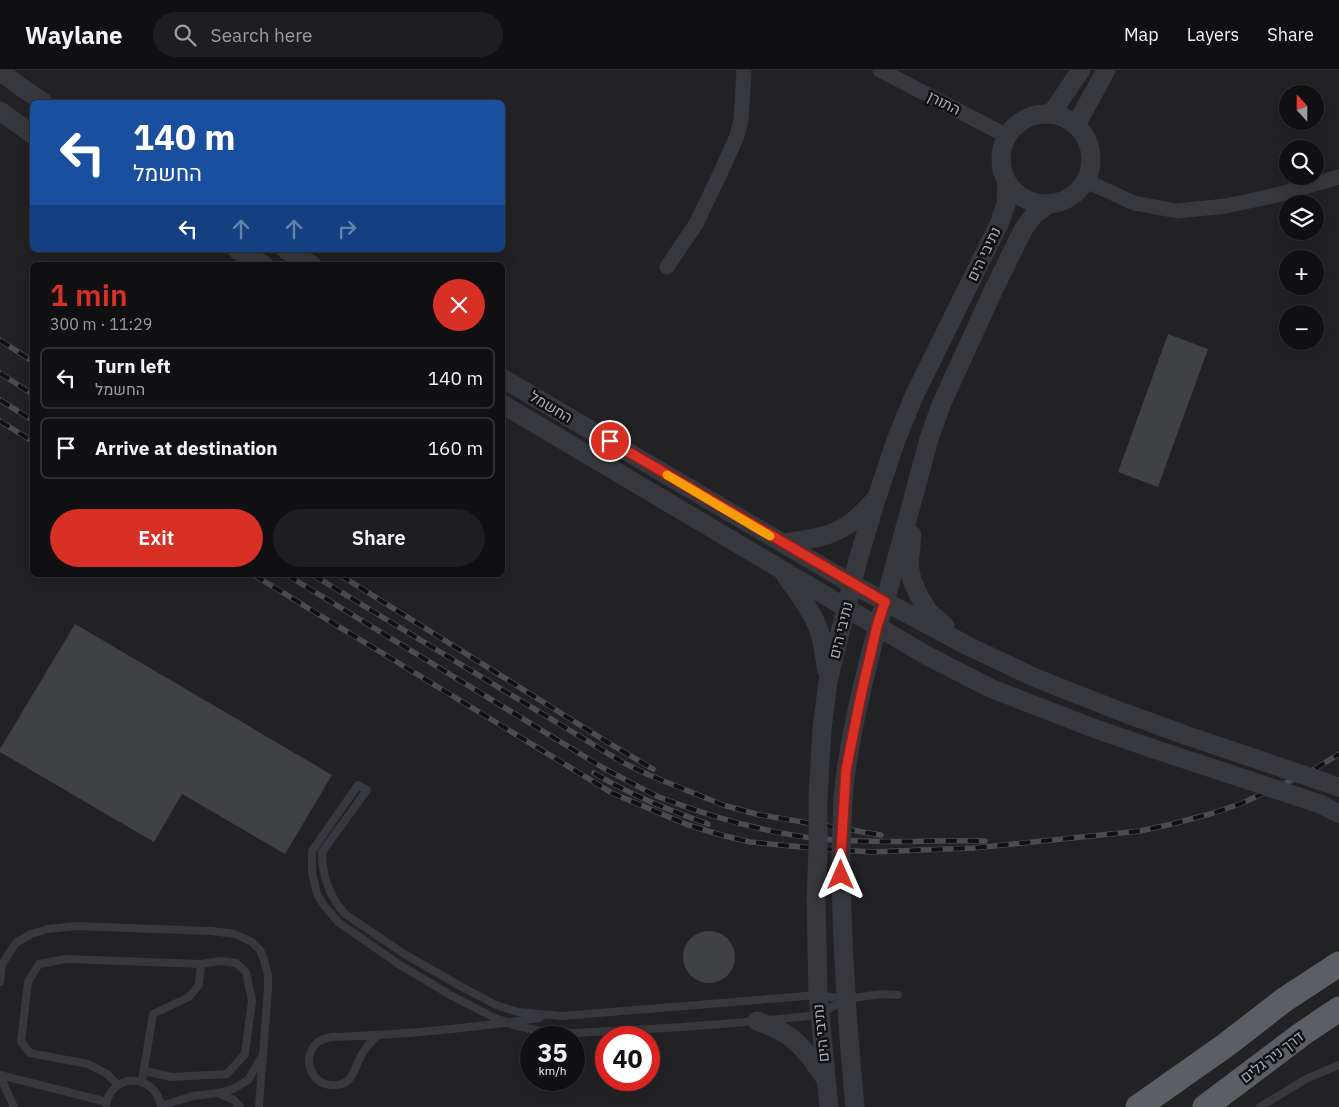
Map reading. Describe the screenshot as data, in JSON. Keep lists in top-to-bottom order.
{
  "streets": {
    "highway": ["דרך ניר גלים"],
    "street": ["התורן", "נתיבי הים", "החשמל"]
  },
  "crossings": [
    ["התורן", "נתיבי הים"],
    ["נתיבי הים", "החשמל"]
  ],
  "north": "top",
  "page": {
    "header": "Waylane",
    "search": "Search here",
    "nav": ["Map", "Layers", "Share"],
    "map_buttons": ["+", "−"],
    "turn": ["140 m", "החשמל"],
    "heading": ["1 min", "300 m · 11:29"],
    "list": [
      {
        "name": "Turn left",
        "note": "החשמל",
        "value": "140 m"
      },
      {
        "name": "Arrive at destination",
        "value": "160 m"
      }
    ],
    "buttons": ["Exit", "Share"],
    "speed": "35 km/h",
    "limit": "40"
  }
}
